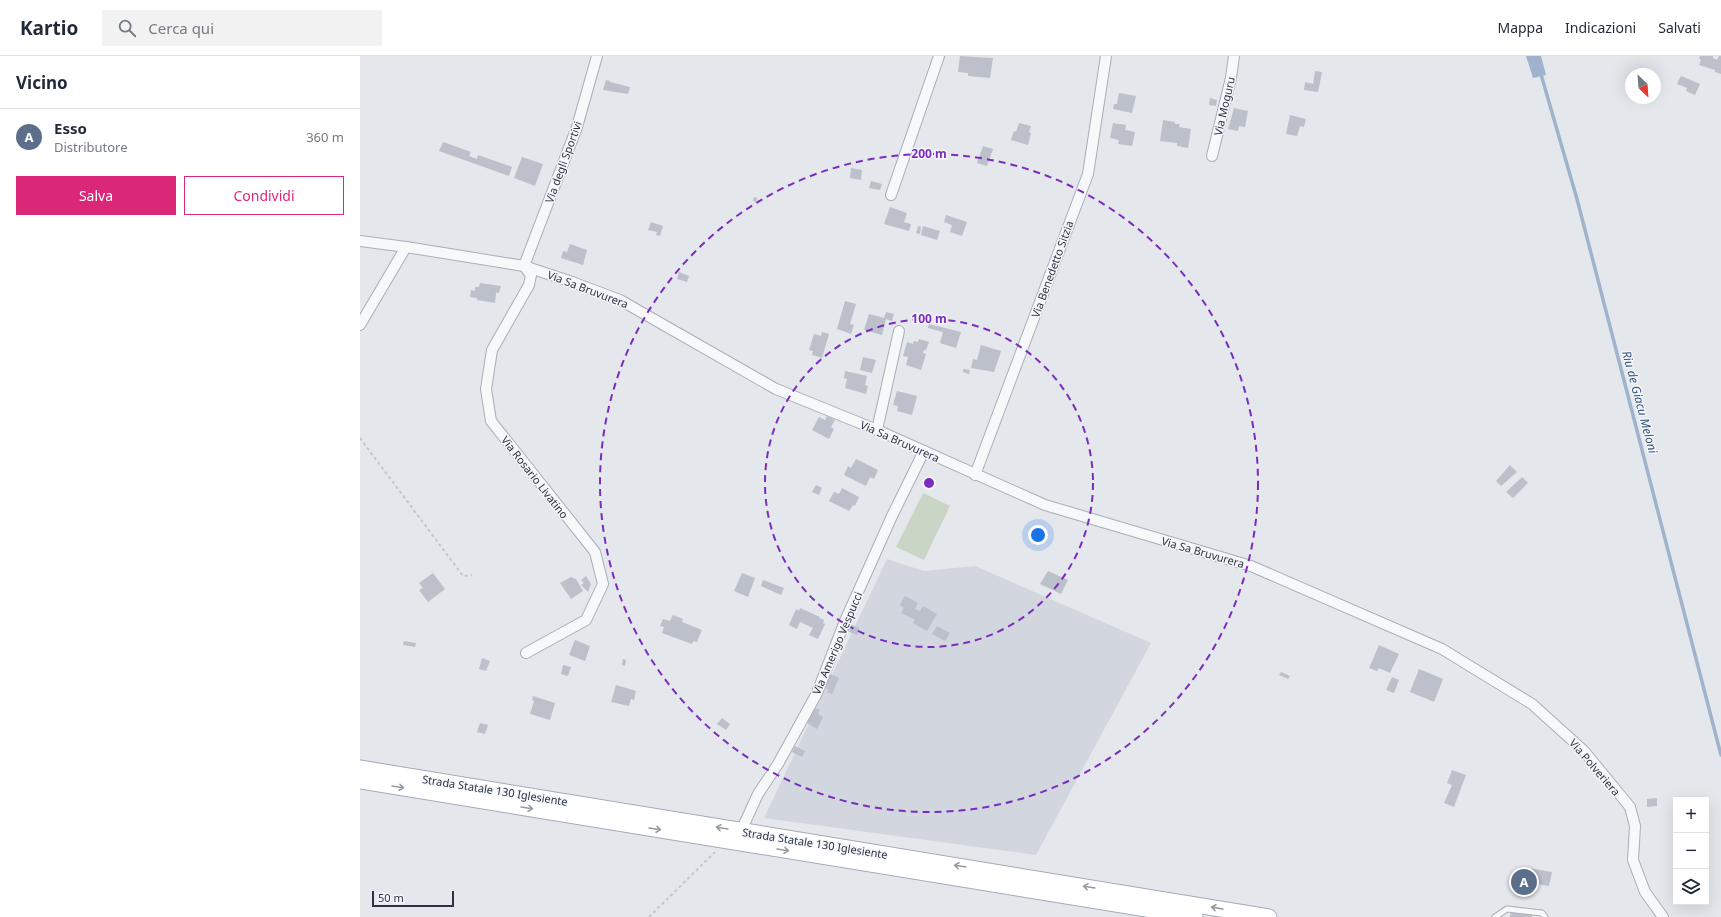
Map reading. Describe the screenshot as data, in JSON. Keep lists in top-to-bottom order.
{
  "streets": {
    "main road": ["Strada Statale 130 Iglesiente"],
    "street": [
      "Via Moguru",
      "Via degli Sportivi",
      "Via Benedetto Sitzia",
      "Via Sa Bruvurera",
      "Via Rosario Livatino",
      "Via Amerigo Vespucci",
      "Via Polveriera"
    ]
  },
  "crossings": [
    ["Via degli Sportivi", "Via Sa Bruvurera"],
    ["Via degli Sportivi", "Via Rosario Livatino"],
    ["Via Benedetto Sitzia", "Via Sa Bruvurera"],
    ["Via Sa Bruvurera", "Via Rosario Livatino"],
    ["Via Sa Bruvurera", "Via Amerigo Vespucci"],
    ["Via Sa Bruvurera", "Via Polveriera"],
    ["Via Amerigo Vespucci", "Strada Statale 130 Iglesiente"]
  ],
  "water": ["Riu de Giacu Meloni"],
  "scale_bar": "50 m",
  "north": "bottom right",
  "page": {
    "header": "Kartio",
    "search": "Cerca qui",
    "nav": ["Mappa", "Indicazioni", "Salvati"],
    "heading": "Vicino",
    "list": [
      {
        "mark": "A",
        "name": "Esso",
        "note": "Distributore",
        "value": "360 m"
      }
    ],
    "buttons": ["Salva", "Condividi"],
    "map_buttons": ["+", "−"],
    "pins": "A",
    "scale": "50 m"
  },
  "rings": ["200 m", "100 m"]
}
